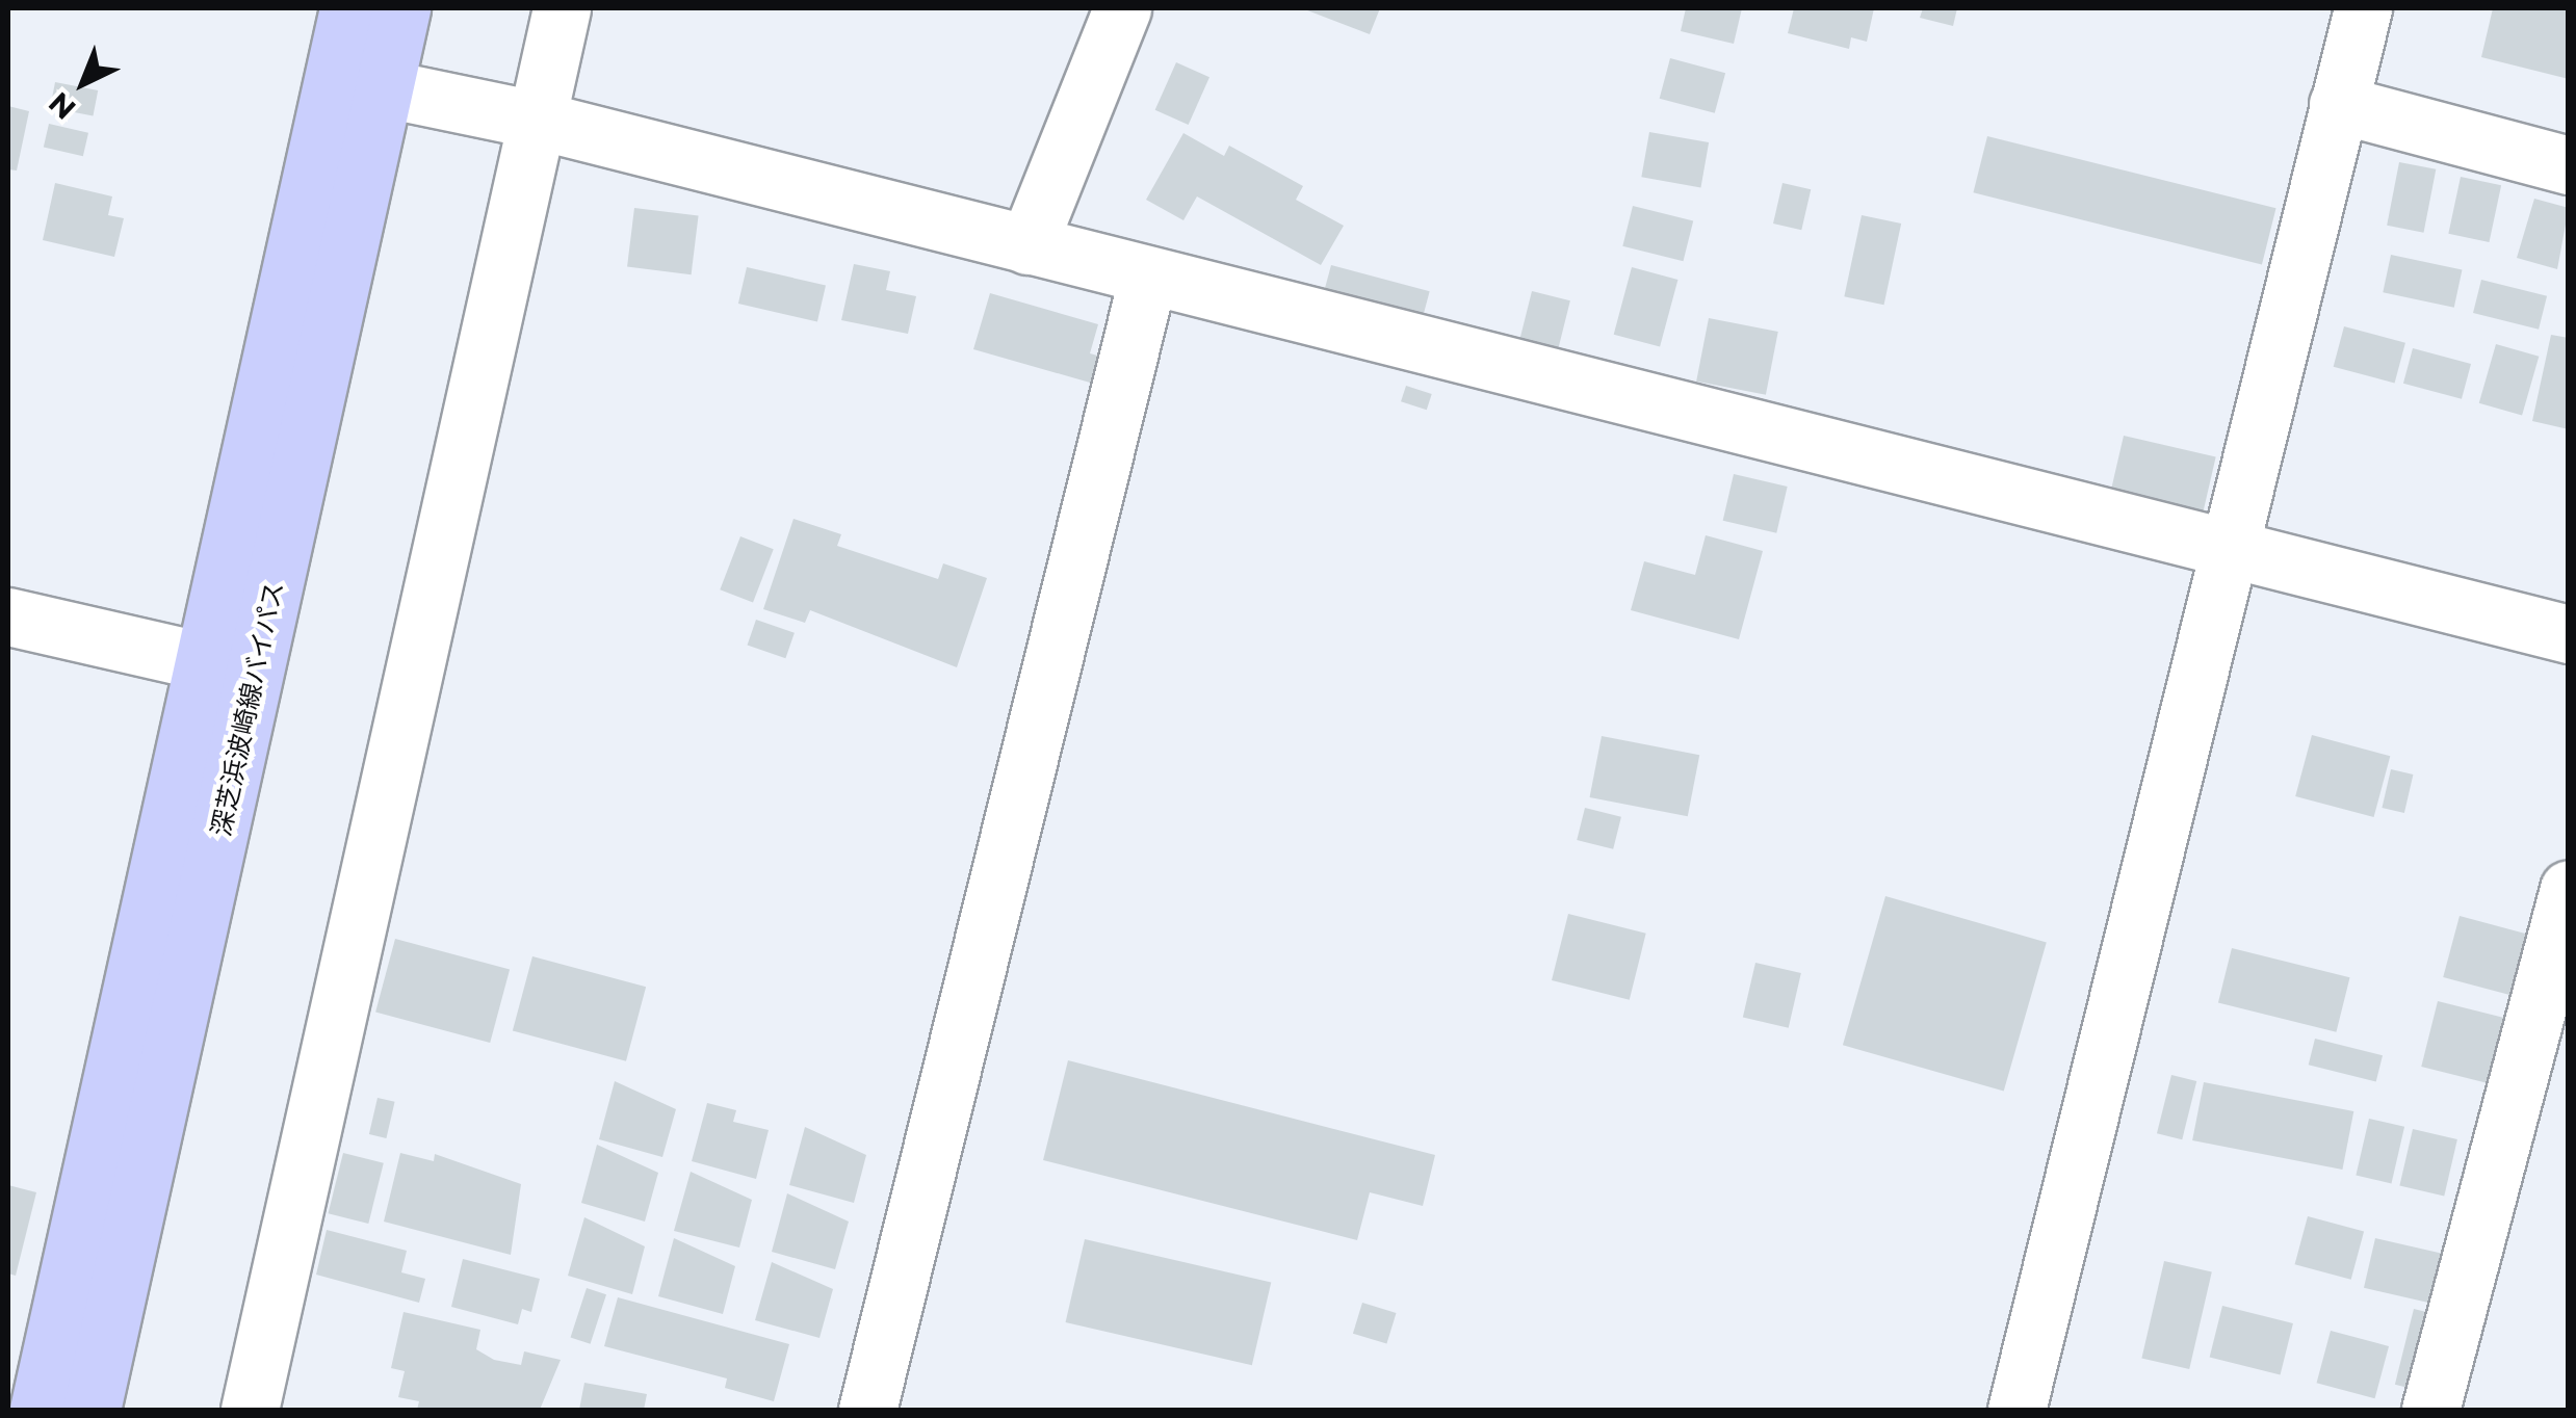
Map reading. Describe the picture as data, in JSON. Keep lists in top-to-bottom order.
{
  "streets": {
    "main road": ["深芝浜波崎線バイパス"]
  },
  "north": "bottom left"
}
